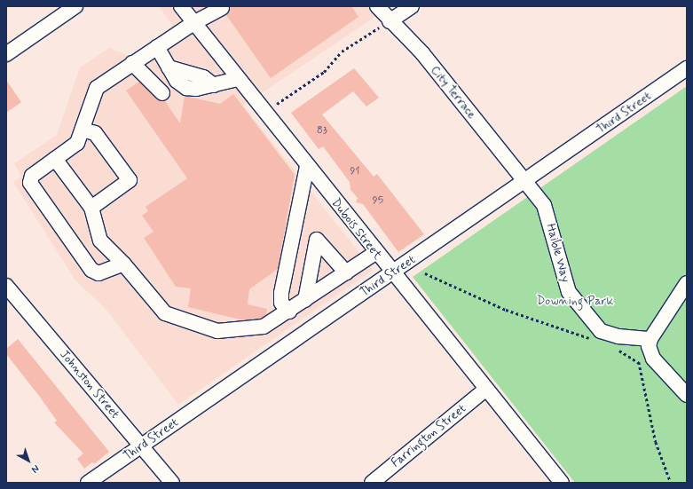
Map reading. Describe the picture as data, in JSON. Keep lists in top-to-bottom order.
{
  "streets": {
    "street": [
      "City Terrace",
      "Third Street",
      "Dubois Street",
      "Haible Way",
      "Johnston Street",
      "Farrington Street"
    ]
  },
  "crossings": [
    ["City Terrace", "Third Street"],
    ["City Terrace", "Haible Way"],
    ["Third Street", "Dubois Street"],
    ["Third Street", "Haible Way"],
    ["Third Street", "Johnston Street"],
    ["Dubois Street", "Farrington Street"]
  ],
  "parks": ["Downing Park"],
  "house_numbers": ["83", "91", "95"],
  "north": "bottom right"
}
